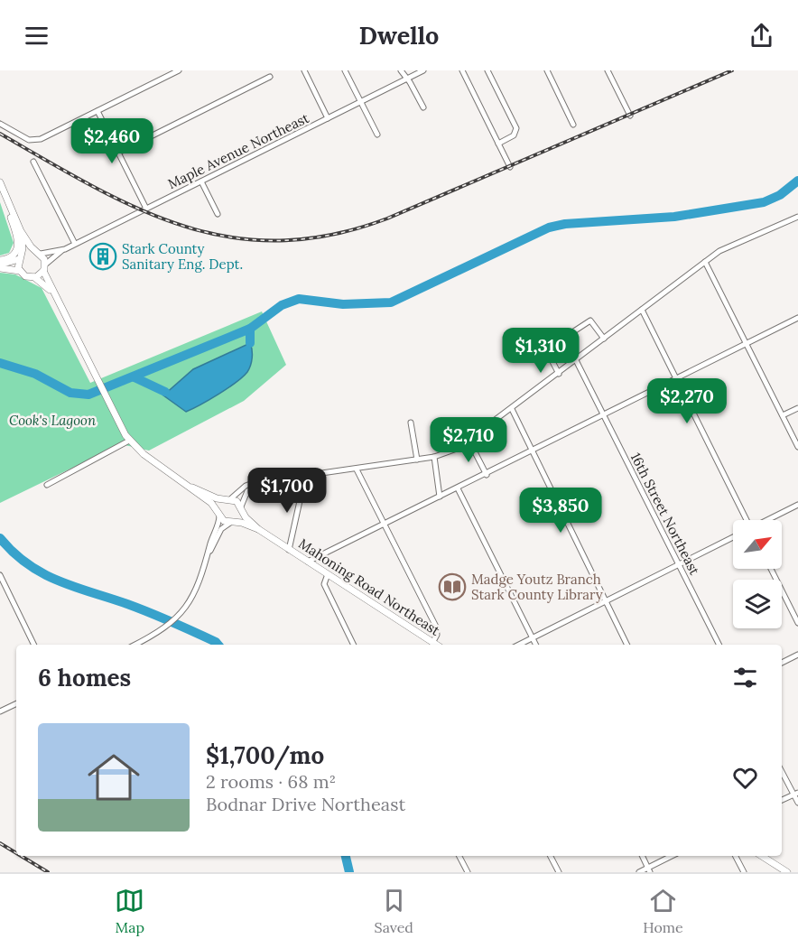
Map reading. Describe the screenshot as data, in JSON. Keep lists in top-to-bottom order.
{
  "streets": {
    "main road": ["Mahoning Road Northeast"],
    "street": ["Maple Avenue Northeast", "16th Street Northeast"]
  },
  "parks": ["Cook's Lagoon"],
  "places": {
    "building": ["Stark County Sanitary Eng. Dept."],
    "library": ["Madge Youtz Branch Stark County Library"]
  },
  "north": "top right",
  "page": {
    "header": "Dwello",
    "price": [
      "$2,460",
      "$1,310",
      "$2,270",
      "$2,710",
      "$1,700",
      "$3,850"
    ],
    "heading": "6 homes",
    "list": [
      {
        "name": "$1,700/mo",
        "note": "2 rooms · 68 m² · Bodnar Drive Northeast"
      }
    ],
    "tabs": ["Map", "Saved", "Home"]
  }
}
